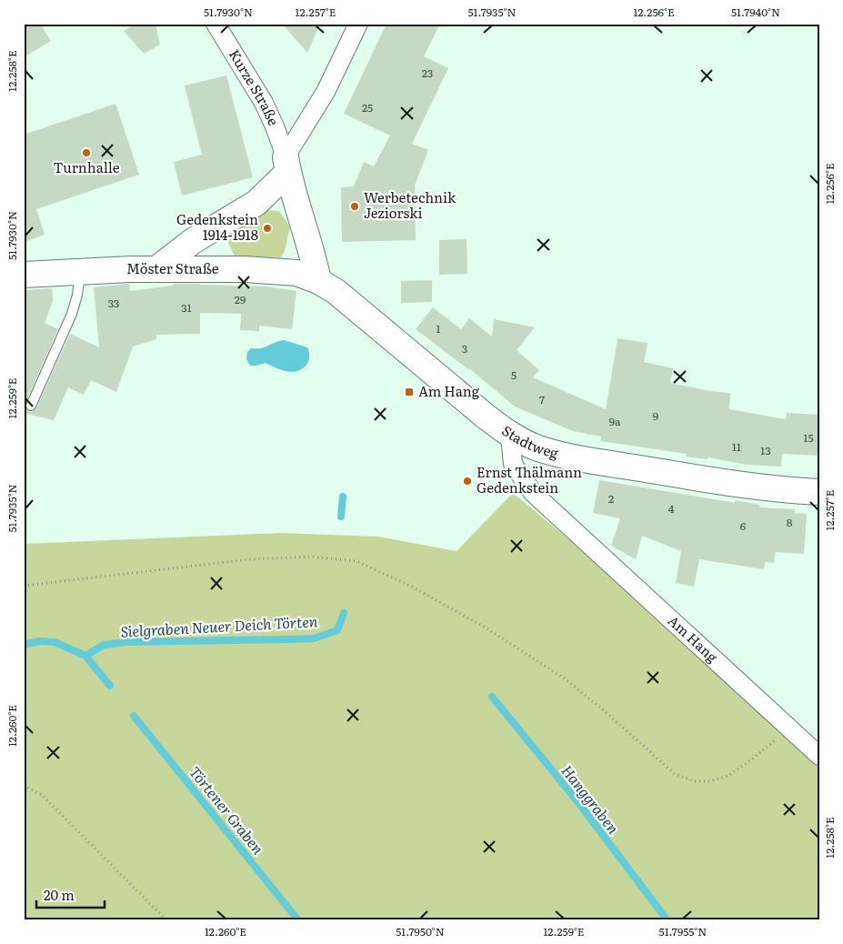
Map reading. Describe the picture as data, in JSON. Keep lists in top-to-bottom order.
{
  "streets": {
    "street": [
      "Kurze Straße",
      "Möster Straße",
      "Stadtweg",
      "Am Hang"
    ]
  },
  "crossings": [
    ["Möster Straße", "Stadtweg"],
    ["Stadtweg", "Am Hang"]
  ],
  "water": ["Sielgraben Neuer Deich Törten", "Hanggraben", "Törtener Graben"],
  "places": {
    "other": [
      "Turnhalle",
      "Werbetechnik Jeziorski",
      "Gedenkstein 1914-1918",
      "Ernst Thälmann Gedenkstein"
    ],
    "transit": ["Am Hang"]
  },
  "house_numbers": [
    "23",
    "25",
    "29",
    "33",
    "31",
    "1",
    "3",
    "5",
    "7",
    "9",
    "9a",
    "15",
    "11",
    "13",
    "2",
    "4",
    "8",
    "6"
  ],
  "scale_bar": "20 m",
  "coordinates": [
    "51.7930°N",
    "12.257°E",
    "51.7935°N",
    "12.256°E",
    "51.7940°N",
    "12.258°E",
    "12.259°E",
    "12.260°E",
    "51.7950°N",
    "51.7955°N"
  ]
}
